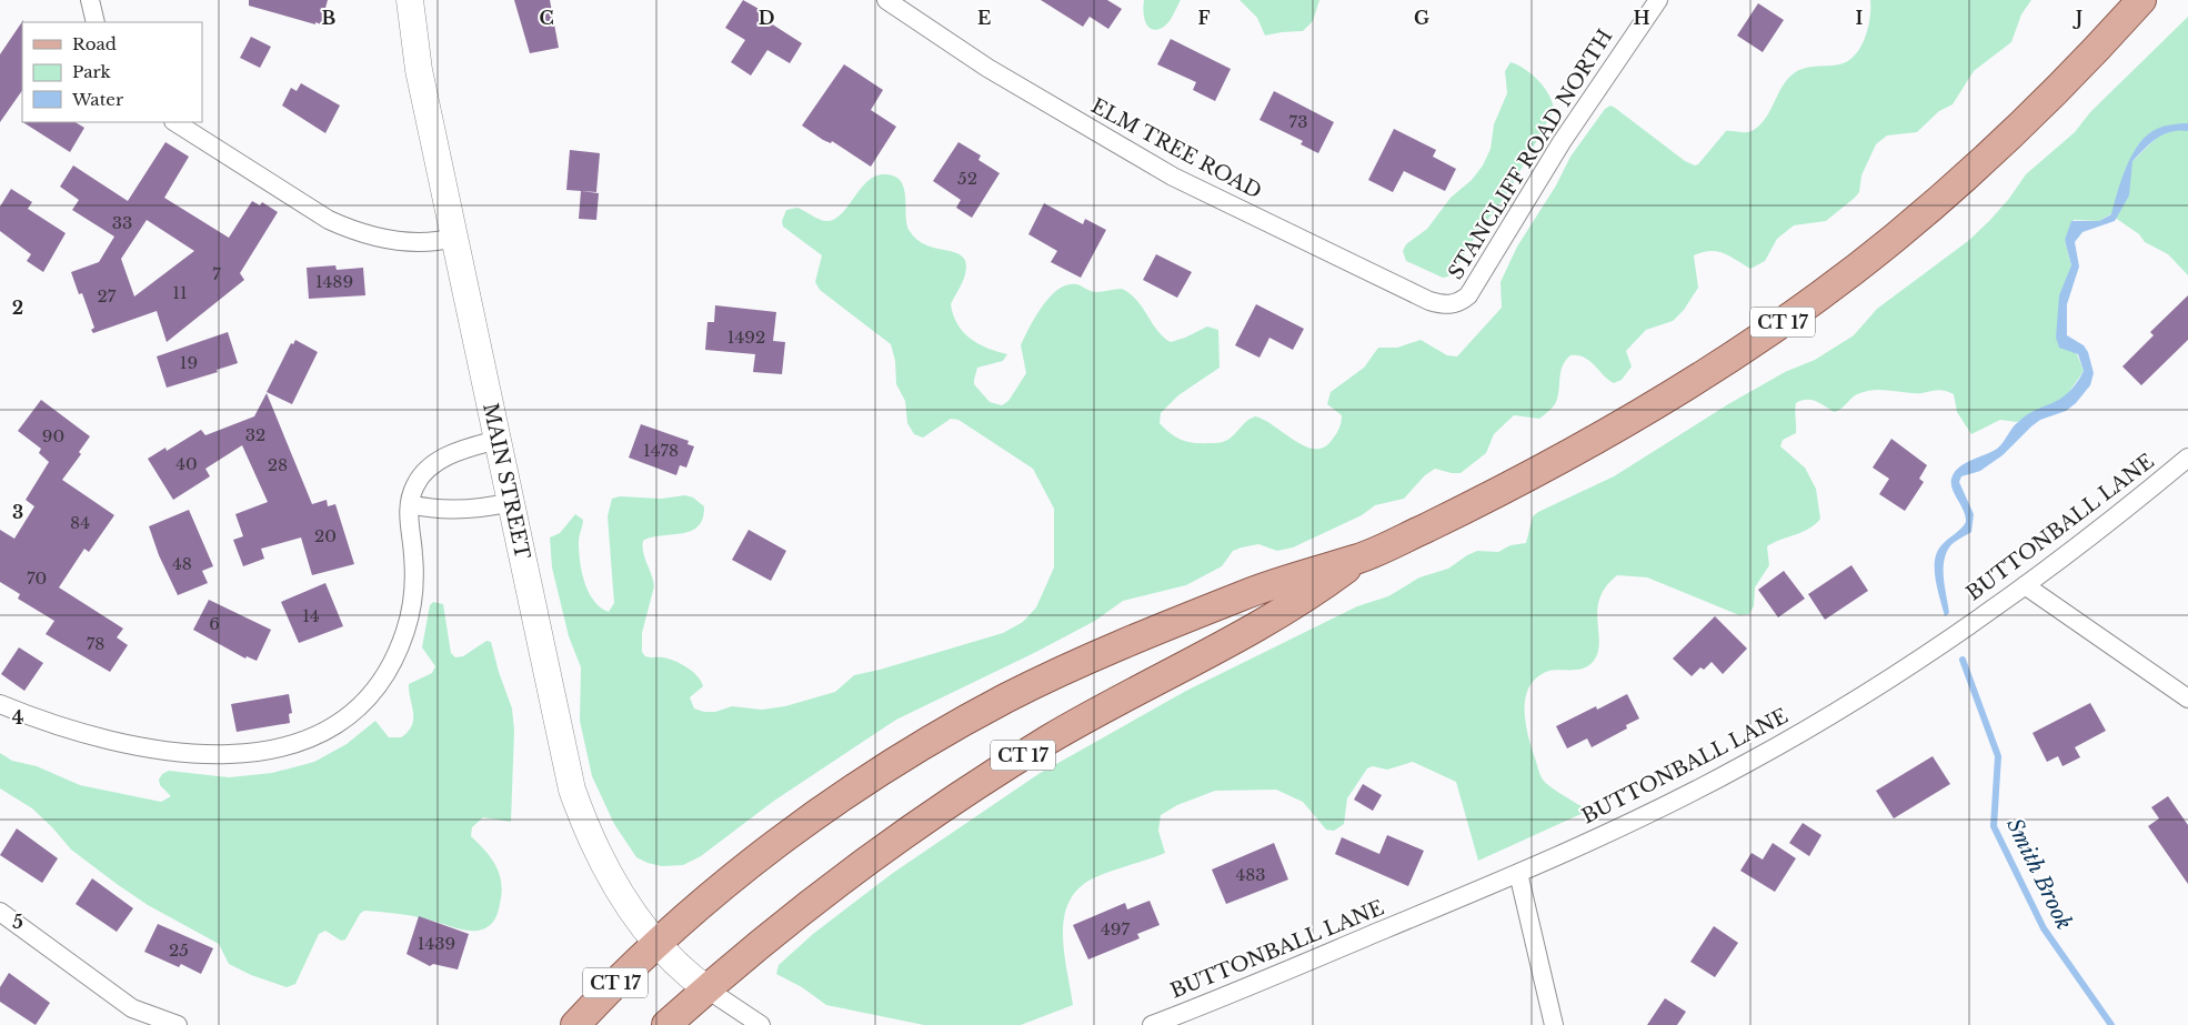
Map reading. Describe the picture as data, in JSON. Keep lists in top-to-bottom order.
{
  "streets": {
    "main road": ["CT 17", "MAIN STREET"],
    "street": ["ELM TREE ROAD", "STANCLIFF ROAD NORTH", "BUTTONBALL LANE"]
  },
  "crossings": [
    ["ELM TREE ROAD", "STANCLIFF ROAD NORTH"],
    ["CT 17", "MAIN STREET"]
  ],
  "water": ["Smith Brook"],
  "house_numbers": [
    "73",
    "52",
    "33",
    "7",
    "1489",
    "11",
    "27",
    "1492",
    "19",
    "32",
    "90",
    "1478",
    "40",
    "28",
    "84",
    "20",
    "48",
    "70",
    "14",
    "6",
    "78",
    "483",
    "497",
    "1439",
    "25"
  ],
  "legend": ["Road", "Park", "Water"],
  "grid": {
    "columns": [
      "B",
      "C",
      "D",
      "E",
      "F",
      "G",
      "H",
      "I",
      "J"
    ],
    "rows": [
      "2",
      "3",
      "4",
      "5"
    ]
  }
}
